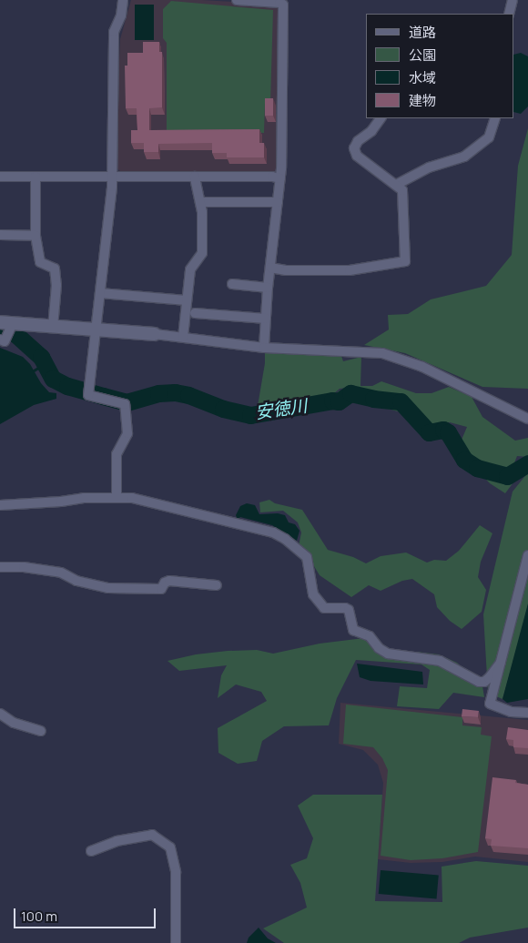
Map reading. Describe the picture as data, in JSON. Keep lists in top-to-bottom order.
{
  "water": ["安徳川"],
  "legend": [
    "道路",
    "公園",
    "水域",
    "建物"
  ],
  "scale_bar": "100 m"
}
